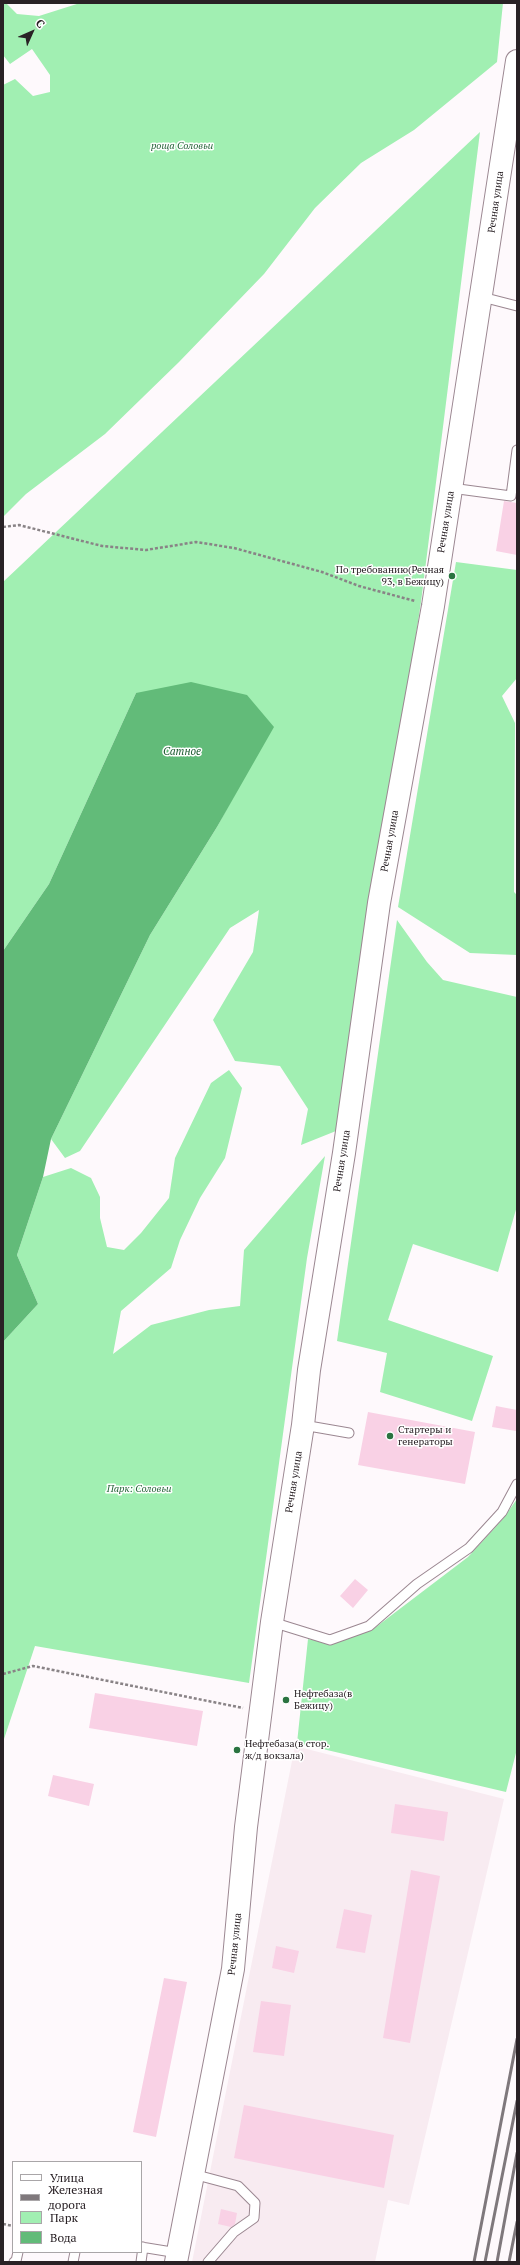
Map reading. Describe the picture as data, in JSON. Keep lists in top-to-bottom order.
{
  "streets": {
    "main road": ["Речная улица"]
  },
  "water": ["Сатное"],
  "parks": ["роща Соловьи", "Парк: Соловьи"],
  "places": [
    "По требованию(Речная 93, в Бежицу)",
    "Стартеры и генераторы",
    "Нефтебаза(в Бежицу)",
    "Нефтебаза(в стор. ж/д вокзала)"
  ],
  "legend": [
    "Улица",
    "Железная дорога",
    "Парк",
    "Вода"
  ],
  "north": "top right"
}
